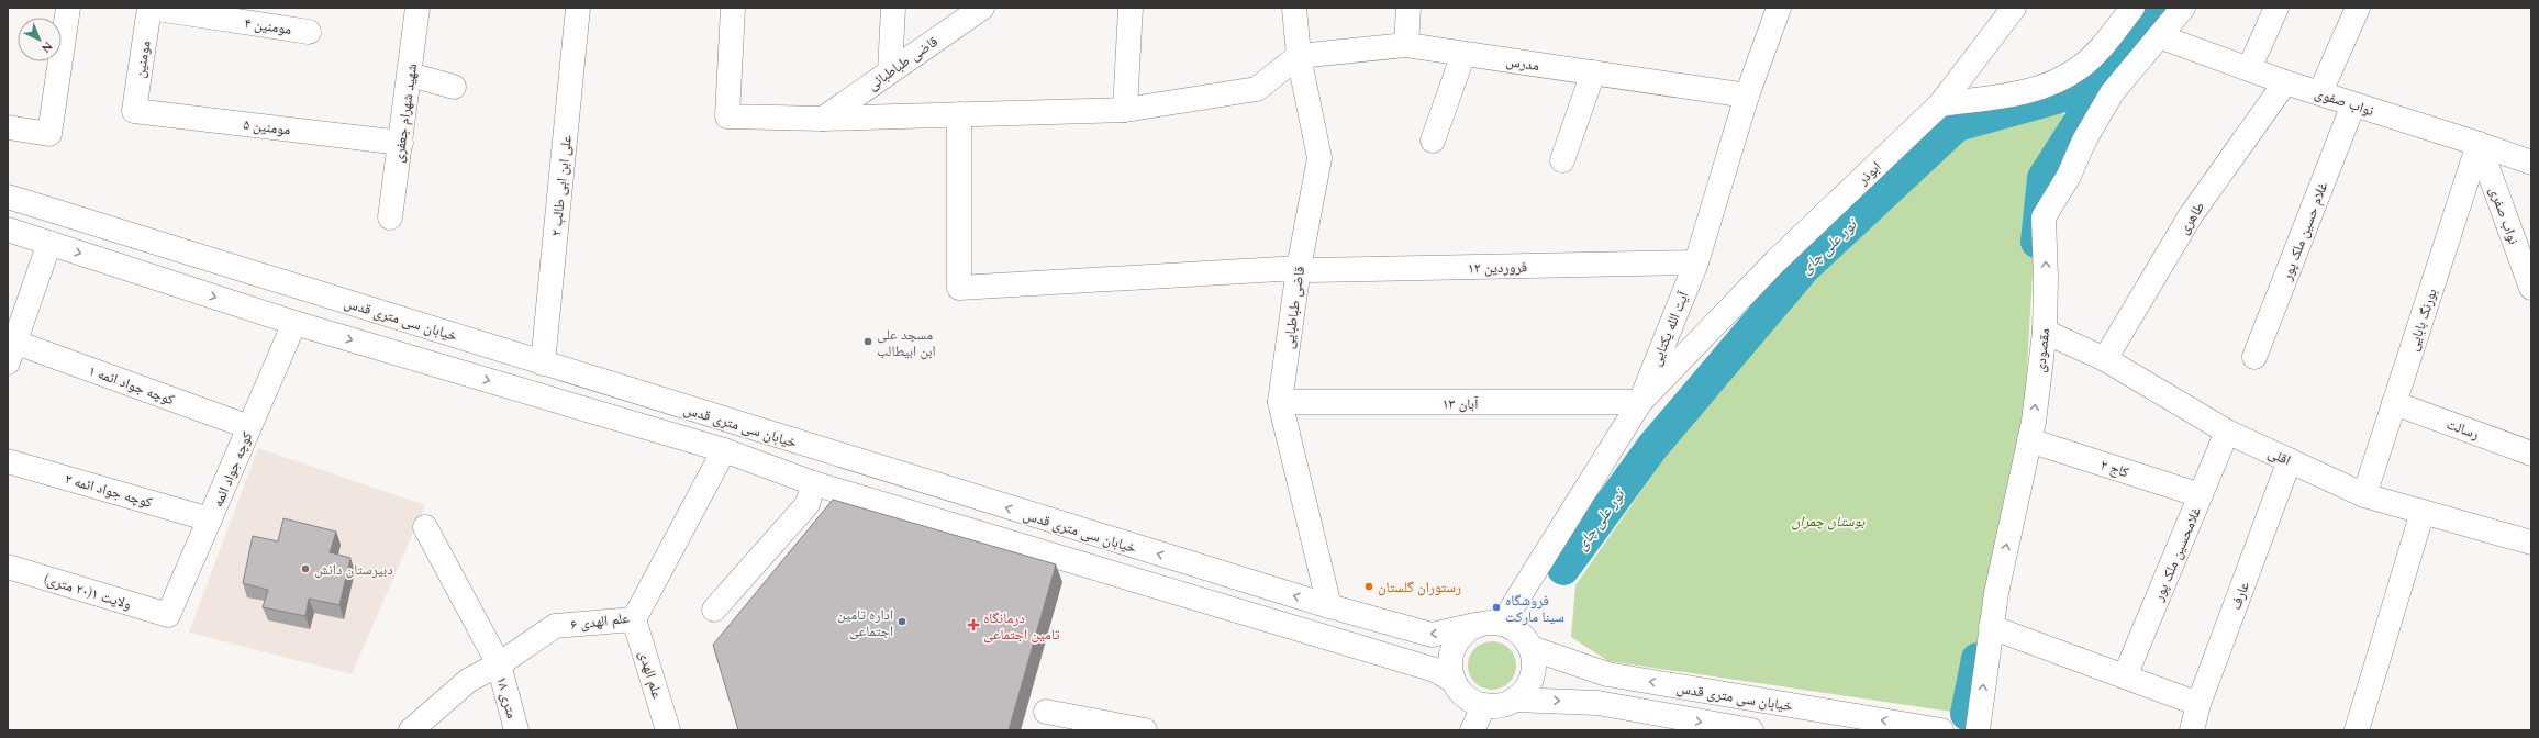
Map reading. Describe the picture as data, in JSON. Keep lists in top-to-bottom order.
{
  "streets": {
    "street": [
      "مومنین ۴",
      "مومنین",
      "قاضی طباطبائی",
      "مدرس",
      "نواب صفوی",
      "شهید شهرام جعفری",
      "۵ مومنین",
      "ابوذر",
      "علی ابن ابی طالب ۲",
      "نواب صفری",
      "طاهری",
      "غلام حسین ملک پور",
      "۱۲ فروردین",
      "قاضی طباطبایی",
      "خیابان سی متری قدس",
      "بورنگ بابایی",
      "آیت الله یکتایی",
      "مقصودی",
      "کوچه جواد ائمه ۱",
      "۱۳ آبان",
      "رسالت",
      "اقلی",
      "کاج ۲",
      "کوچه جواد ائمه",
      "کوچه جواد ائمه ۲",
      "غلامحسین ملک پور",
      "ولایت ۱(۲۰ متری)",
      "عارف",
      "علم الهدی ۶",
      "علم الهدی",
      "۱۸ متری"
    ]
  },
  "crossings": [
    ["مومنین ۴", "مومنین"],
    ["مومنین", "۵ مومنین"],
    ["مدرس", "قاضی طباطبایی"],
    ["مدرس", "آیت الله یکتایی"],
    ["نواب صفوی", "نواب صفری"],
    ["نواب صفوی", "طاهری"],
    ["نواب صفوی", "غلام حسین ملک پور"],
    ["نواب صفوی", "بورنگ بابایی"],
    ["نواب صفوی", "مقصودی"],
    ["شهید شهرام جعفری", "۵ مومنین"],
    ["ابوذر", "آیت الله یکتایی"],
    ["ابوذر", "۱۳ آبان"],
    ["علی ابن ابی طالب ۲", "خیابان سی متری قدس"],
    ["نواب صفری", "بورنگ بابایی"],
    ["طاهری", "اقلی"],
    ["۱۲ فروردین", "قاضی طباطبایی"],
    ["۱۲ فروردین", "آیت الله یکتایی"],
    ["قاضی طباطبایی", "خیابان سی متری قدس"],
    ["قاضی طباطبایی", "۱۳ آبان"],
    ["خیابان سی متری قدس", "آیت الله یکتایی"],
    ["خیابان سی متری قدس", "کوچه جواد ائمه"],
    ["خیابان سی متری قدس", "علم الهدی ۶"],
    ["بورنگ بابایی", "رسالت"],
    ["بورنگ بابایی", "اقلی"],
    ["آیت الله یکتایی", "۱۳ آبان"],
    ["مقصودی", "اقلی"],
    ["مقصودی", "کاج ۲"],
    ["کوچه جواد ائمه ۱", "کوچه جواد ائمه"],
    ["اقلی", "غلامحسین ملک پور"],
    ["اقلی", "عارف"],
    ["کاج ۲", "غلامحسین ملک پور"],
    ["کوچه جواد ائمه", "کوچه جواد ائمه ۲"],
    ["کوچه جواد ائمه", "ولایت ۱(۲۰ متری)"],
    ["علم الهدی ۶", "علم الهدی"],
    ["علم الهدی ۶", "۱۸ متری"]
  ],
  "one_way": ["مقصودی"],
  "water": ["نور علی چای"],
  "parks": ["بوستان چمران"],
  "places": {
    "other": [
      "مسجد علی ابن ابیطالب",
      "دبیرستان دانش",
      "رستوران گلستان",
      "فروشگاه سینا مارکت",
      "اداره تامین اجتماعی"
    ],
    "health": ["درمانگاه تامین اجتماعی"]
  },
  "north": "bottom right"
}
